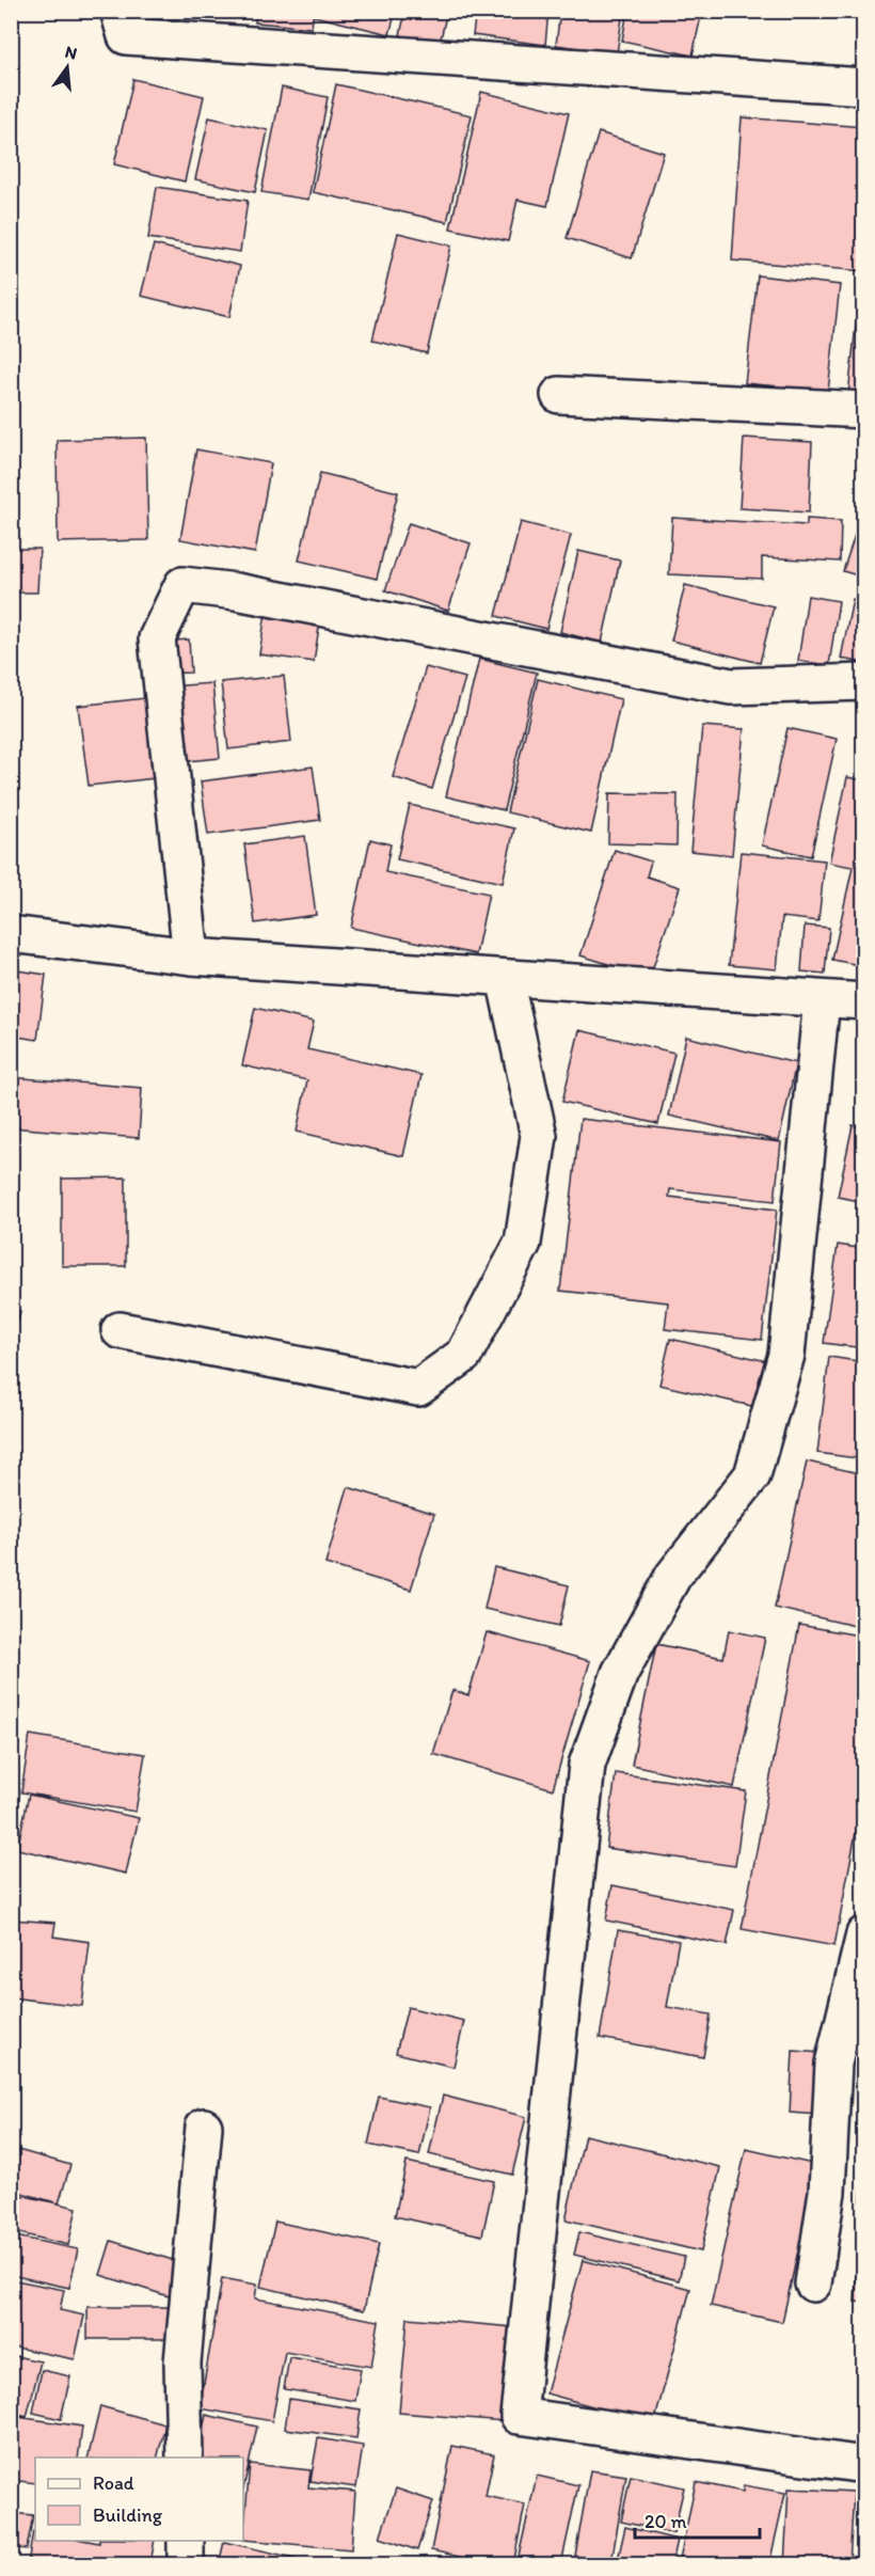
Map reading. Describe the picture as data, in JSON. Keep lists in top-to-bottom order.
{
  "legend": ["Road", "Building"],
  "scale_bar": "20 m",
  "north": "top"
}
